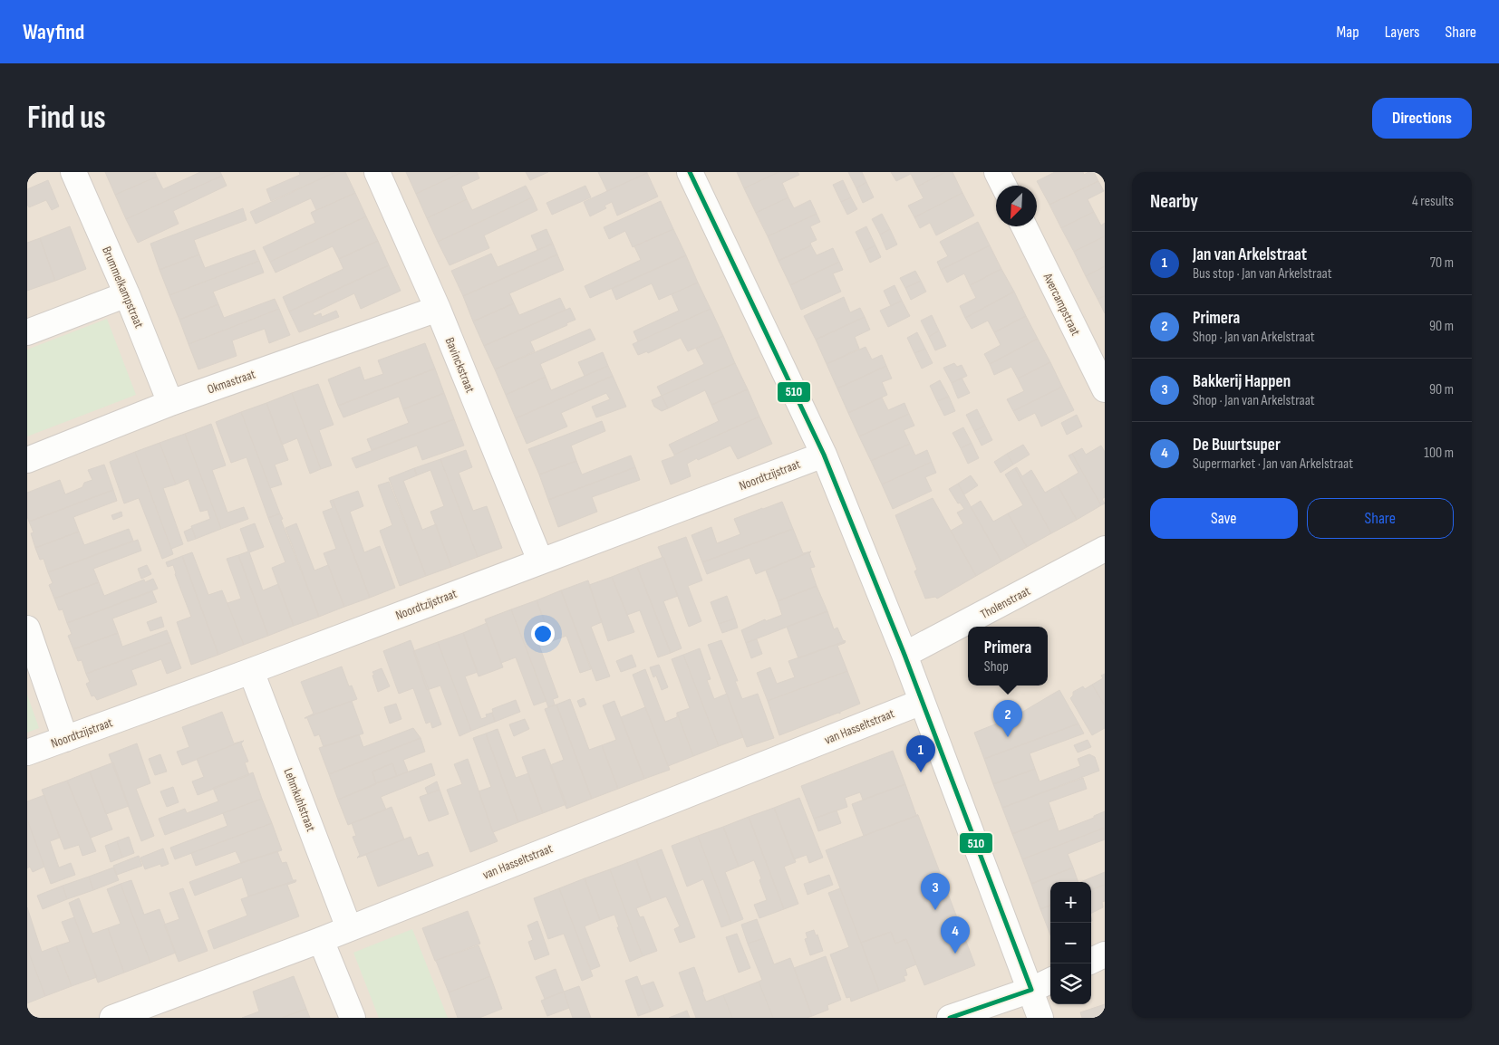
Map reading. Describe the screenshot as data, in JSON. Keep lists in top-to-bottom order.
{
  "streets": {
    "street": [
      "Brummelkampstraat",
      "Avercampstraat",
      "Bavinckstraat",
      "Okmastraat",
      "Noordtzijstraat",
      "Tholenstraat",
      "van Hasseltstraat",
      "Lehmkuhlstraat"
    ]
  },
  "crossings": [
    ["Brummelkampstraat", "Okmastraat"],
    ["Bavinckstraat", "Okmastraat"],
    ["Bavinckstraat", "Noordtzijstraat"],
    ["Noordtzijstraat", "Lehmkuhlstraat"],
    ["van Hasseltstraat", "Lehmkuhlstraat"]
  ],
  "lines": ["transit line 510"],
  "north": "bottom left",
  "page": {
    "header": "Wayfind",
    "nav": ["Map", "Layers", "Share"],
    "buttons": [
      "Directions",
      ["Save", "Share"]
    ],
    "title": "Find us",
    "heading": ["Nearby", "4 results"],
    "list": [
      {
        "mark": "1",
        "name": "Jan van Arkelstraat",
        "note": "Bus stop · Jan van Arkelstraat",
        "value": "70 m"
      },
      {
        "mark": "2",
        "name": "Primera",
        "note": "Shop · Jan van Arkelstraat",
        "value": "90 m"
      },
      {
        "mark": "3",
        "name": "Bakkerij Happen",
        "note": "Shop · Jan van Arkelstraat",
        "value": "90 m"
      },
      {
        "mark": "4",
        "name": "De Buurtsuper",
        "note": "Supermarket · Jan van Arkelstraat",
        "value": "100 m"
      }
    ],
    "popup": ["Primera", "Shop"],
    "pins": [
      "2",
      "1",
      "3",
      "4"
    ],
    "map_buttons": ["+", "−"]
  }
}
